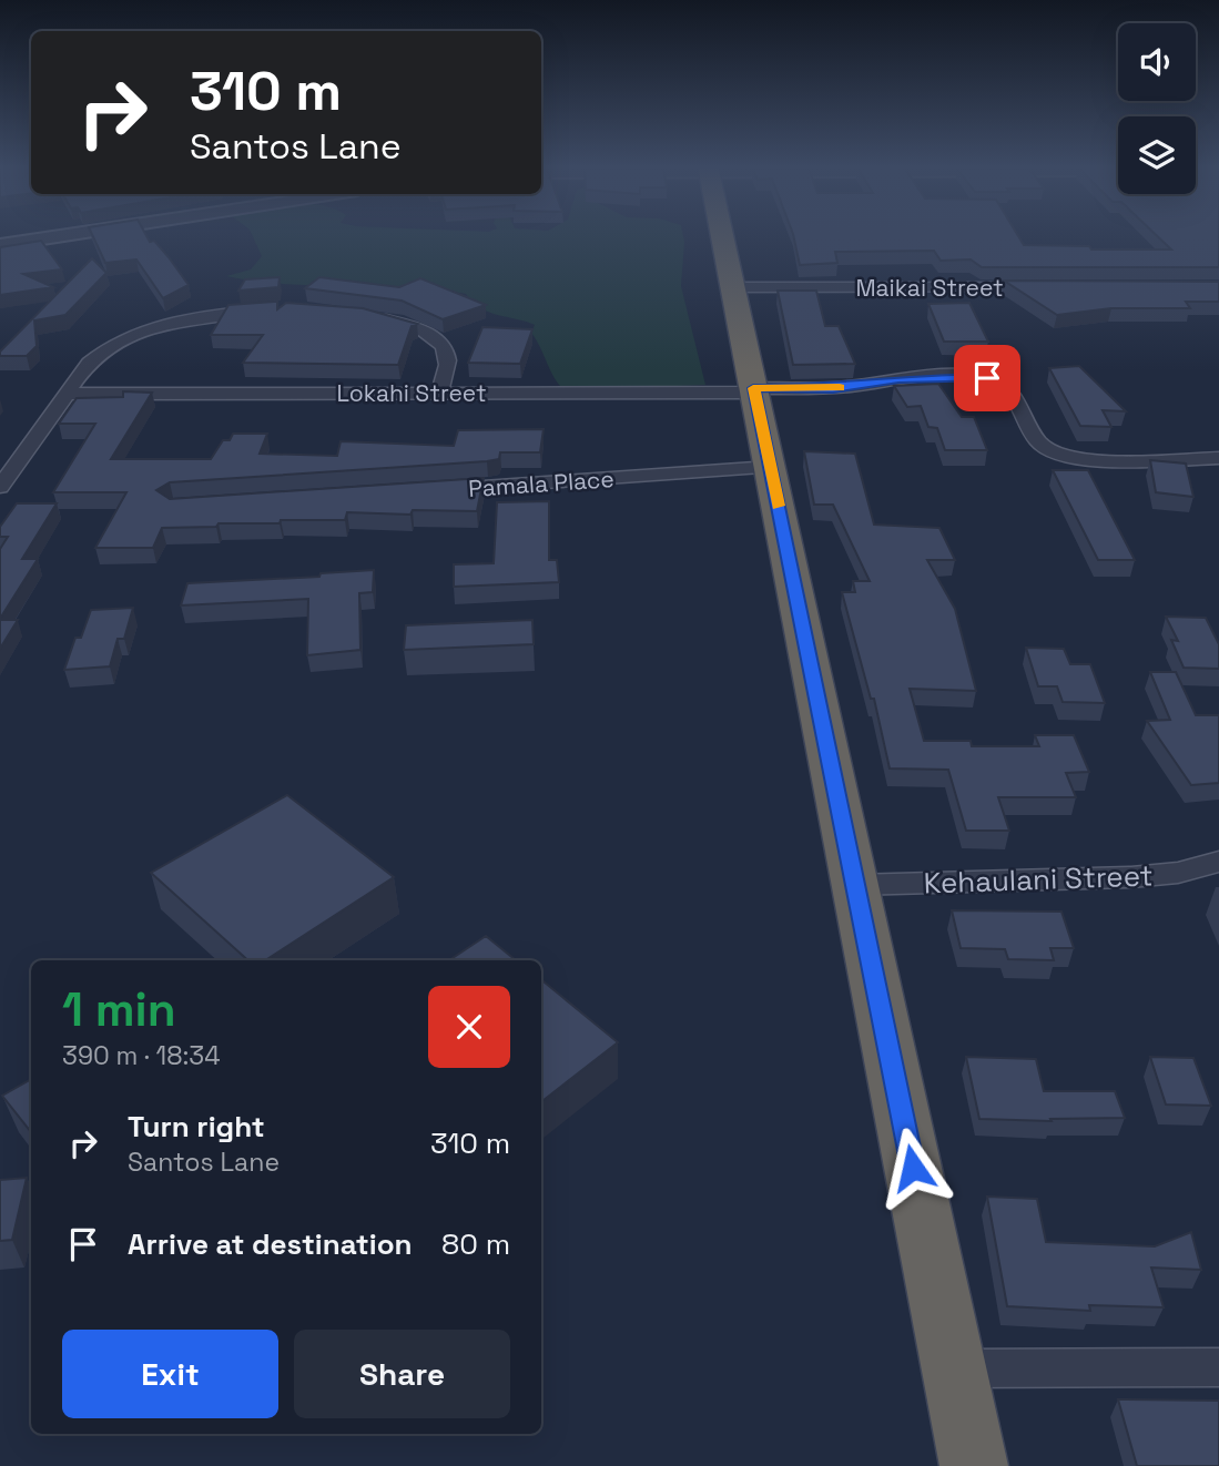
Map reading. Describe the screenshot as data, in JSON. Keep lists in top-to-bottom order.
{
  "streets": {
    "street": [
      "Maikai Street",
      "Lokahi Street",
      "Pamala Place",
      "Kehaulani Street"
    ]
  },
  "page": {
    "turn": ["310 m", "Santos Lane"],
    "heading": ["1 min", "390 m · 18:34"],
    "list": [
      {
        "name": "Turn right",
        "note": "Santos Lane",
        "value": "310 m"
      },
      {
        "name": "Arrive at destination",
        "value": "80 m"
      }
    ],
    "buttons": ["Exit", "Share"]
  }
}
